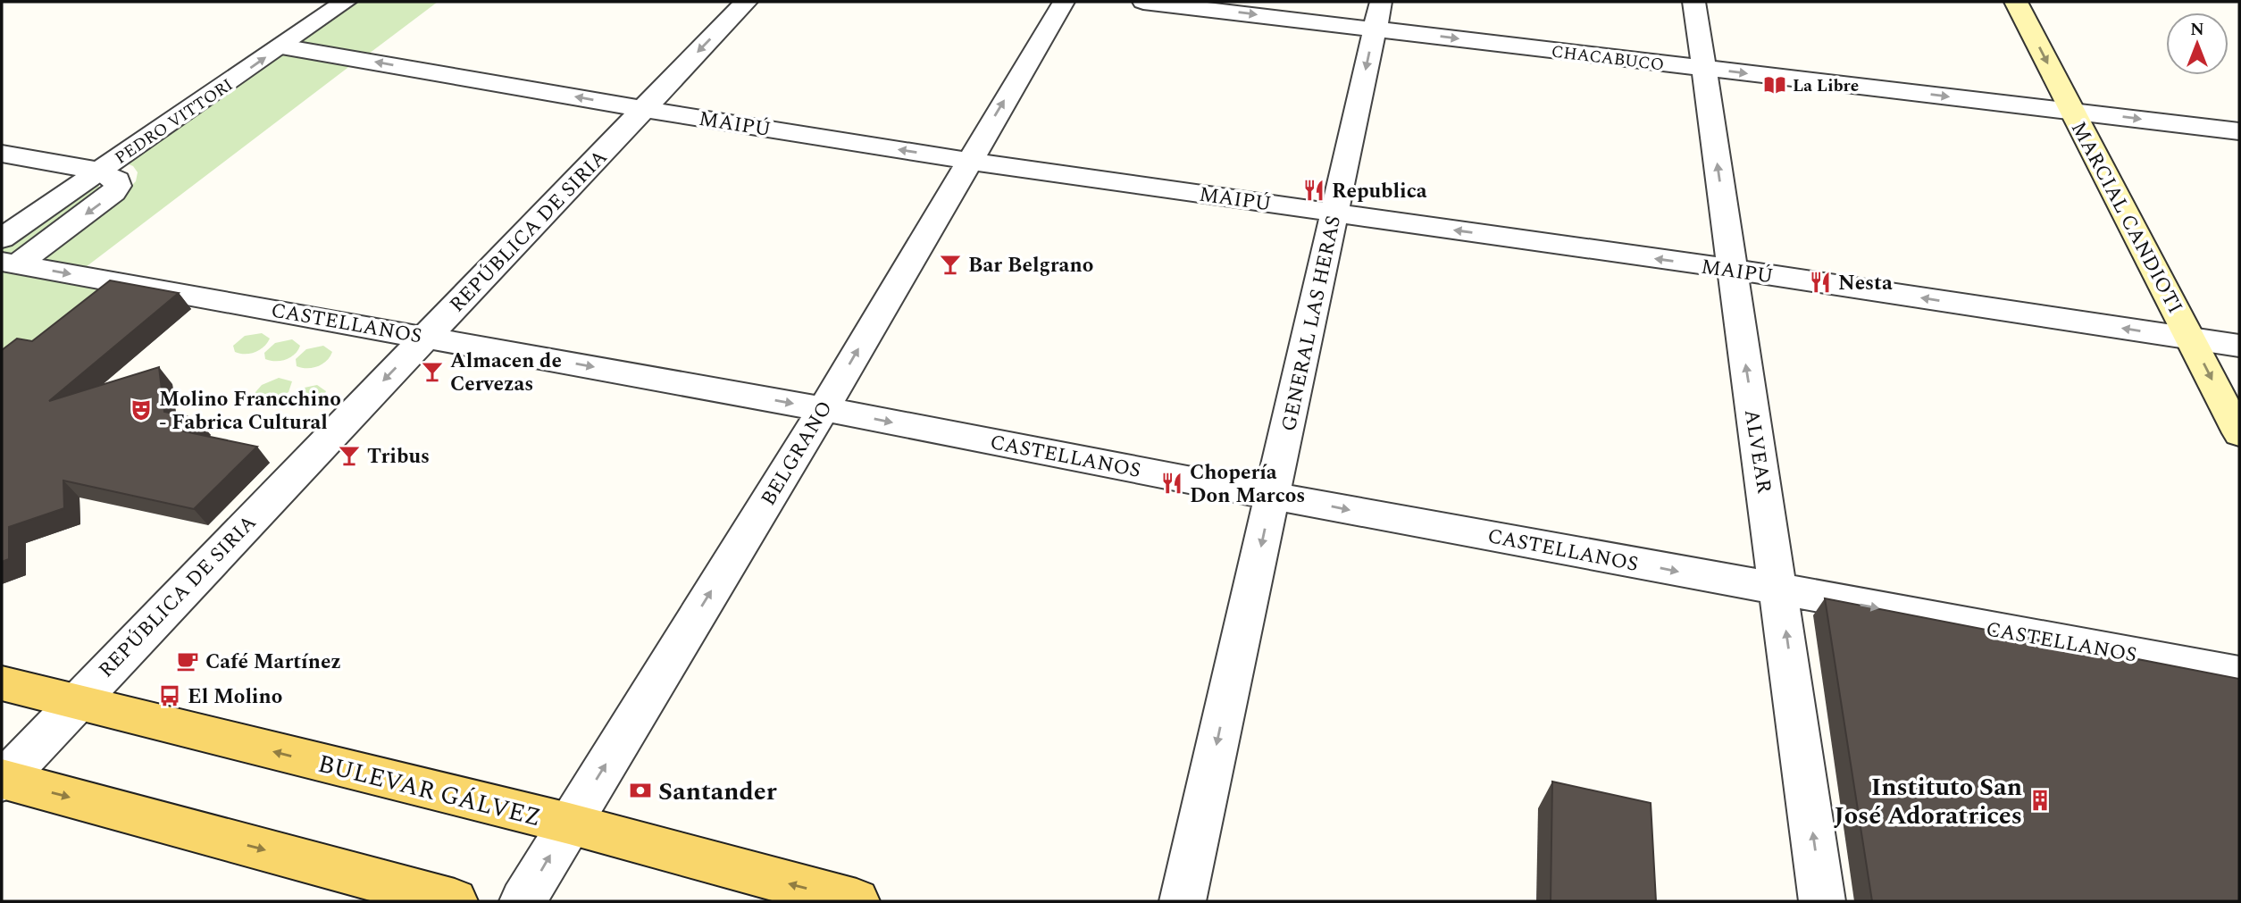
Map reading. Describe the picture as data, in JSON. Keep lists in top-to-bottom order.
{
  "streets": {
    "main road": ["MARCIAL CANDIOTI", "BULEVAR GÁLVEZ"],
    "street": [
      "CHACABUCO",
      "PEDRO VITTORI",
      "MAIPÚ",
      "REPÚBLICA DE SIRIA",
      "CASTELLANOS",
      "GENERAL LAS HERAS",
      "ALVEAR",
      "BELGRANO"
    ]
  },
  "crossings": [
    ["CHACABUCO", "MARCIAL CANDIOTI"],
    ["CHACABUCO", "GENERAL LAS HERAS"],
    ["CHACABUCO", "ALVEAR"],
    ["PEDRO VITTORI", "MAIPÚ"],
    ["MAIPÚ", "MARCIAL CANDIOTI"],
    ["MAIPÚ", "REPÚBLICA DE SIRIA"],
    ["MAIPÚ", "GENERAL LAS HERAS"],
    ["MAIPÚ", "ALVEAR"],
    ["MAIPÚ", "BELGRANO"],
    ["REPÚBLICA DE SIRIA", "CASTELLANOS"],
    ["REPÚBLICA DE SIRIA", "BULEVAR GÁLVEZ"],
    ["CASTELLANOS", "GENERAL LAS HERAS"],
    ["CASTELLANOS", "ALVEAR"],
    ["CASTELLANOS", "BELGRANO"],
    ["BELGRANO", "BULEVAR GÁLVEZ"]
  ],
  "one_way": [
    "CHACABUCO",
    "PEDRO VITTORI",
    "MAIPÚ",
    "MARCIAL CANDIOTI",
    "REPÚBLICA DE SIRIA",
    "CASTELLANOS",
    "GENERAL LAS HERAS",
    "ALVEAR",
    "BELGRANO"
  ],
  "places": {
    "library": ["La Libre"],
    "restaurant": ["Republica", "Nesta", "Chopería Don Marcos"],
    "bar": ["Bar Belgrano", "Almacen de Cervezas", "Tribus"],
    "theatre": ["Molino Francchino - Fabrica Cultural"],
    "cafe": ["Café Martínez"],
    "bus stop": ["El Molino"],
    "bank": ["Santander"],
    "building": ["Instituto San José Adoratrices"]
  },
  "north": "top"
}
